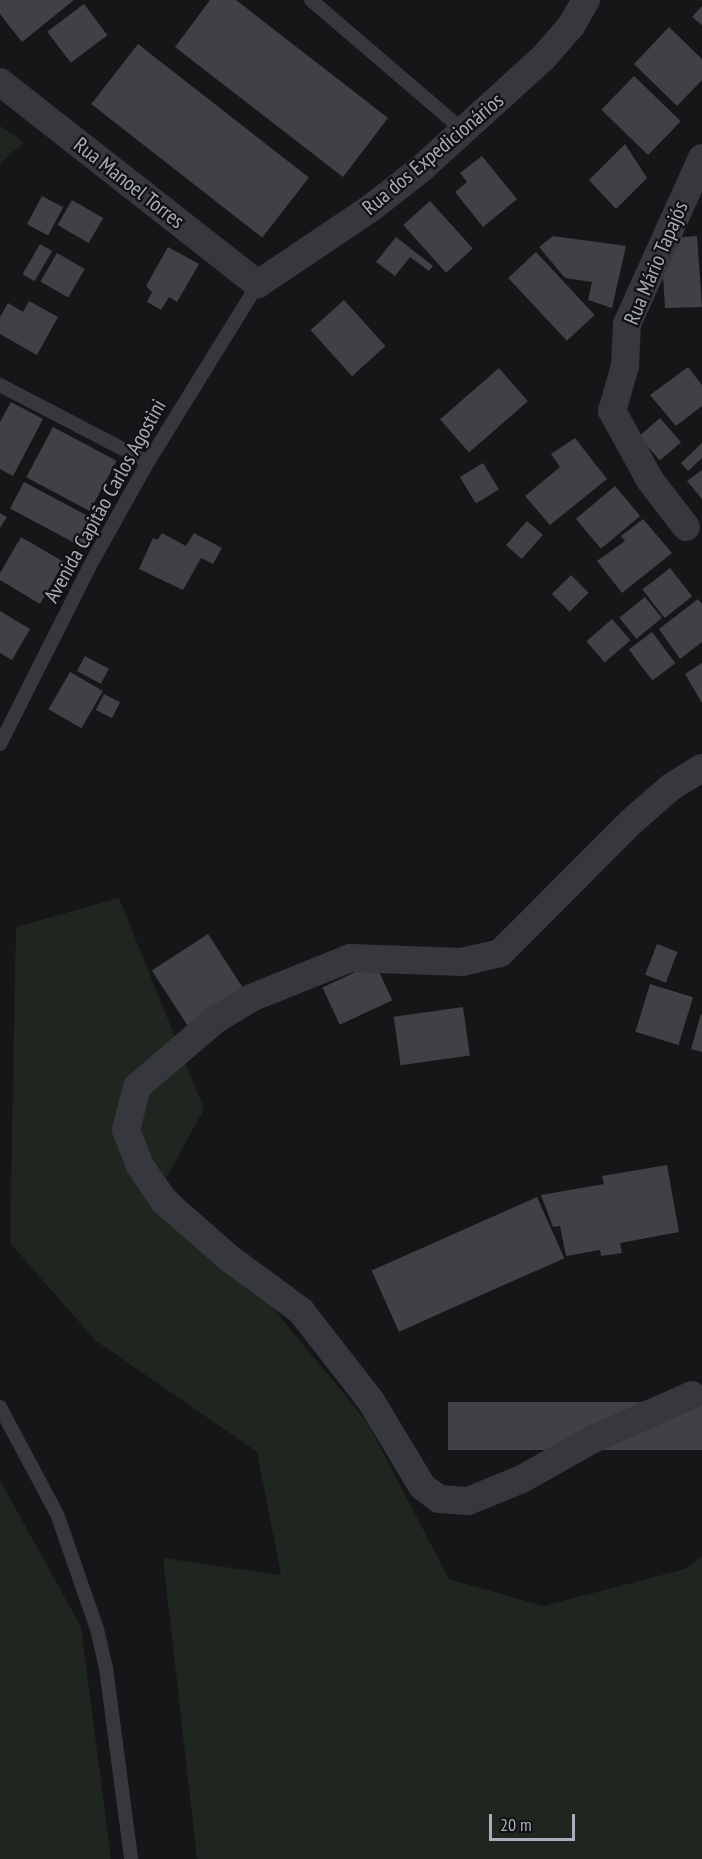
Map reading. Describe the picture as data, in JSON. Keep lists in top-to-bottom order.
{
  "streets": {
    "street": ["Rua dos Expedicionários", "Rua Manoel Torres", "Rua Mário Tapajós"],
    "lane": ["Avenida Capitão Carlos Agostini"]
  },
  "crossings": [
    ["Rua dos Expedicionários", "Rua Manoel Torres"],
    ["Rua dos Expedicionários", "Avenida Capitão Carlos Agostini"],
    ["Rua Manoel Torres", "Avenida Capitão Carlos Agostini"]
  ],
  "scale_bar": "20 m"
}
